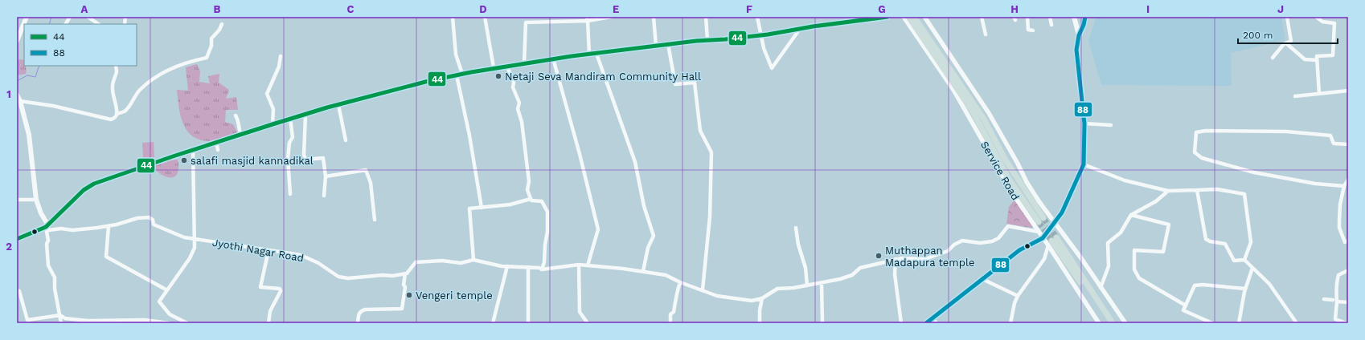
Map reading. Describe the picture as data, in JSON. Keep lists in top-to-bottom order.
{
  "streets": {
    "street": ["Service Road", "Jyothi Nagar Road"]
  },
  "places": [
    "Netaji Seva Mandiram Community Hall",
    "salafi masjid kannadikal",
    "Muthappan Madapura temple",
    "Vengeri temple"
  ],
  "lines": ["transit line 44", "transit line 88"],
  "legend": ["44", "88"],
  "scale_bar": "200 m",
  "grid": {
    "columns": [
      "A",
      "B",
      "C",
      "D",
      "E",
      "F",
      "G",
      "H",
      "I",
      "J"
    ],
    "rows": ["1", "2"]
  }
}
